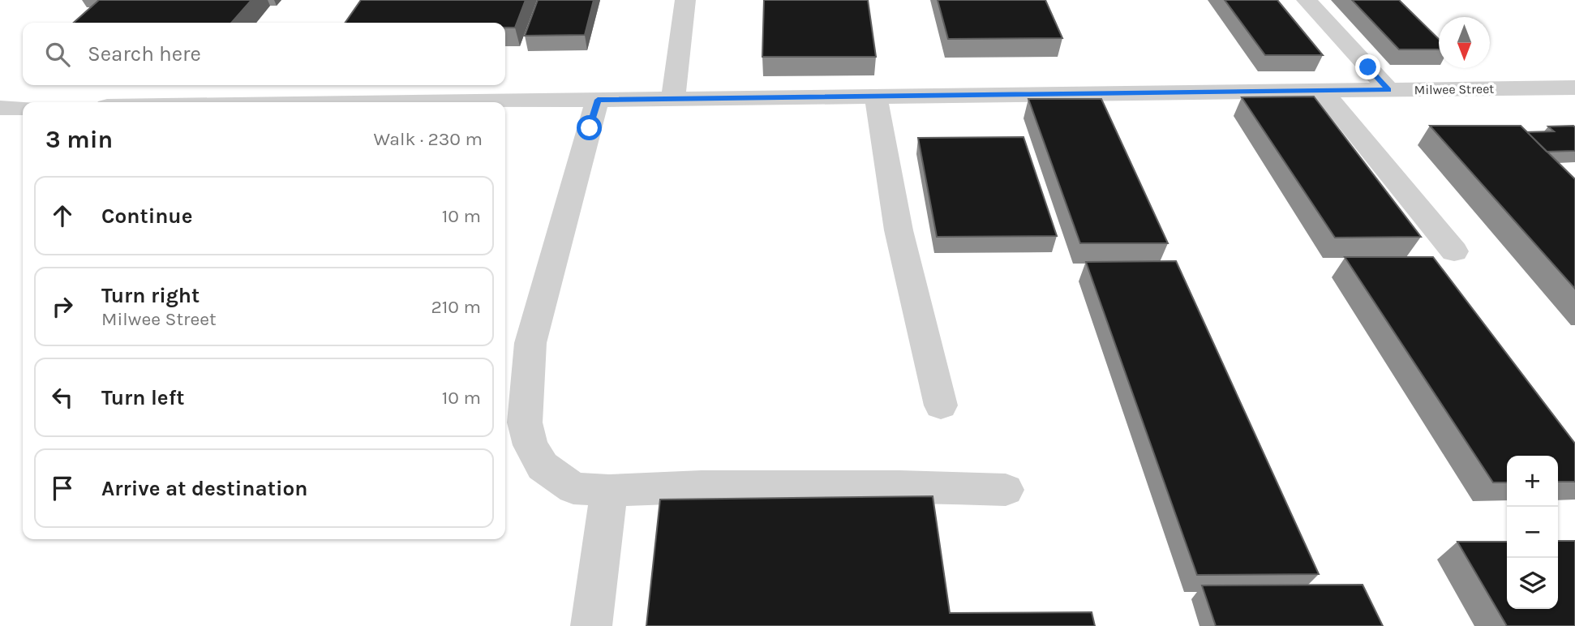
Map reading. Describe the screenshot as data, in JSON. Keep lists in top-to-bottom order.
{
  "streets": {
    "street": ["Milwee Street"]
  },
  "north": "bottom",
  "page": {
    "search": "Search here",
    "heading": ["3 min", "Walk · 230 m"],
    "list": [
      ["Continue", "10 m"],
      ["Turn right", "Milwee Street", "210 m"],
      ["Turn left", "10 m"],
      "Arrive at destination"
    ],
    "map_buttons": ["+", "−"]
  }
}
